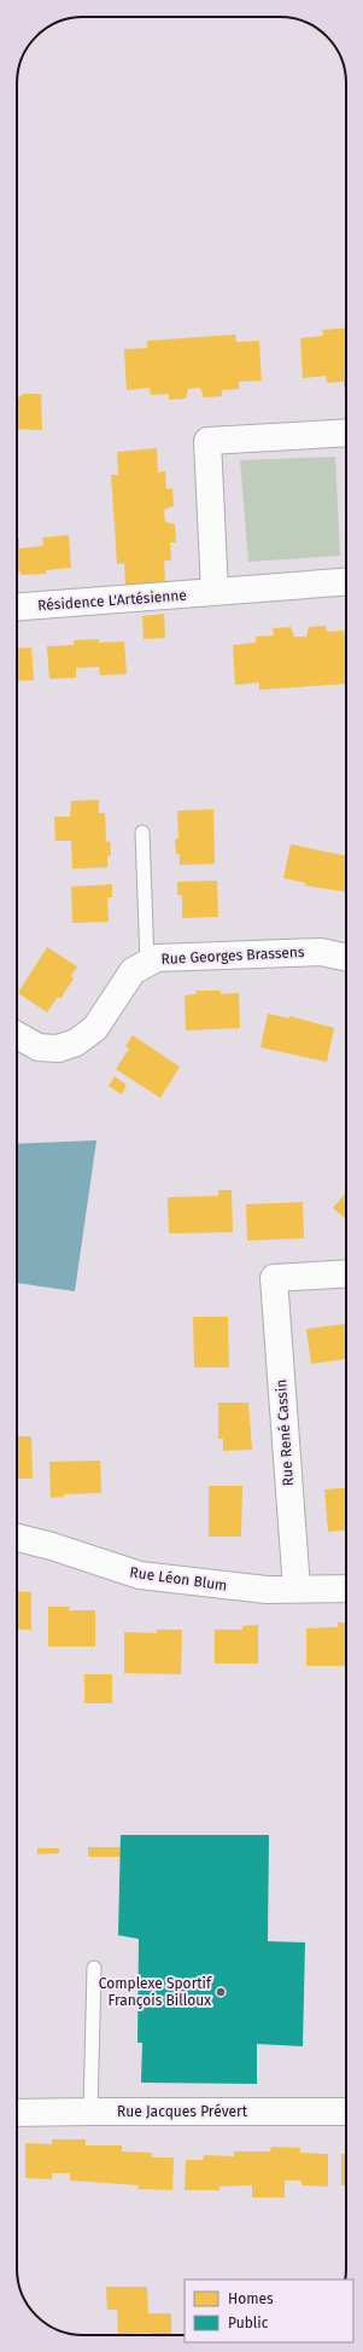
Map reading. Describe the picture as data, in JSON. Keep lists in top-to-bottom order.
{
  "streets": {
    "street": [
      "Résidence L'Artésienne",
      "Rue Georges Brassens",
      "Rue René Cassin",
      "Rue Léon Blum",
      "Rue Jacques Prévert"
    ]
  },
  "crossings": [
    ["Rue René Cassin", "Rue Léon Blum"]
  ],
  "places": ["Complexe Sportif François Billoux"],
  "legend": ["Homes", "Public"]
}
